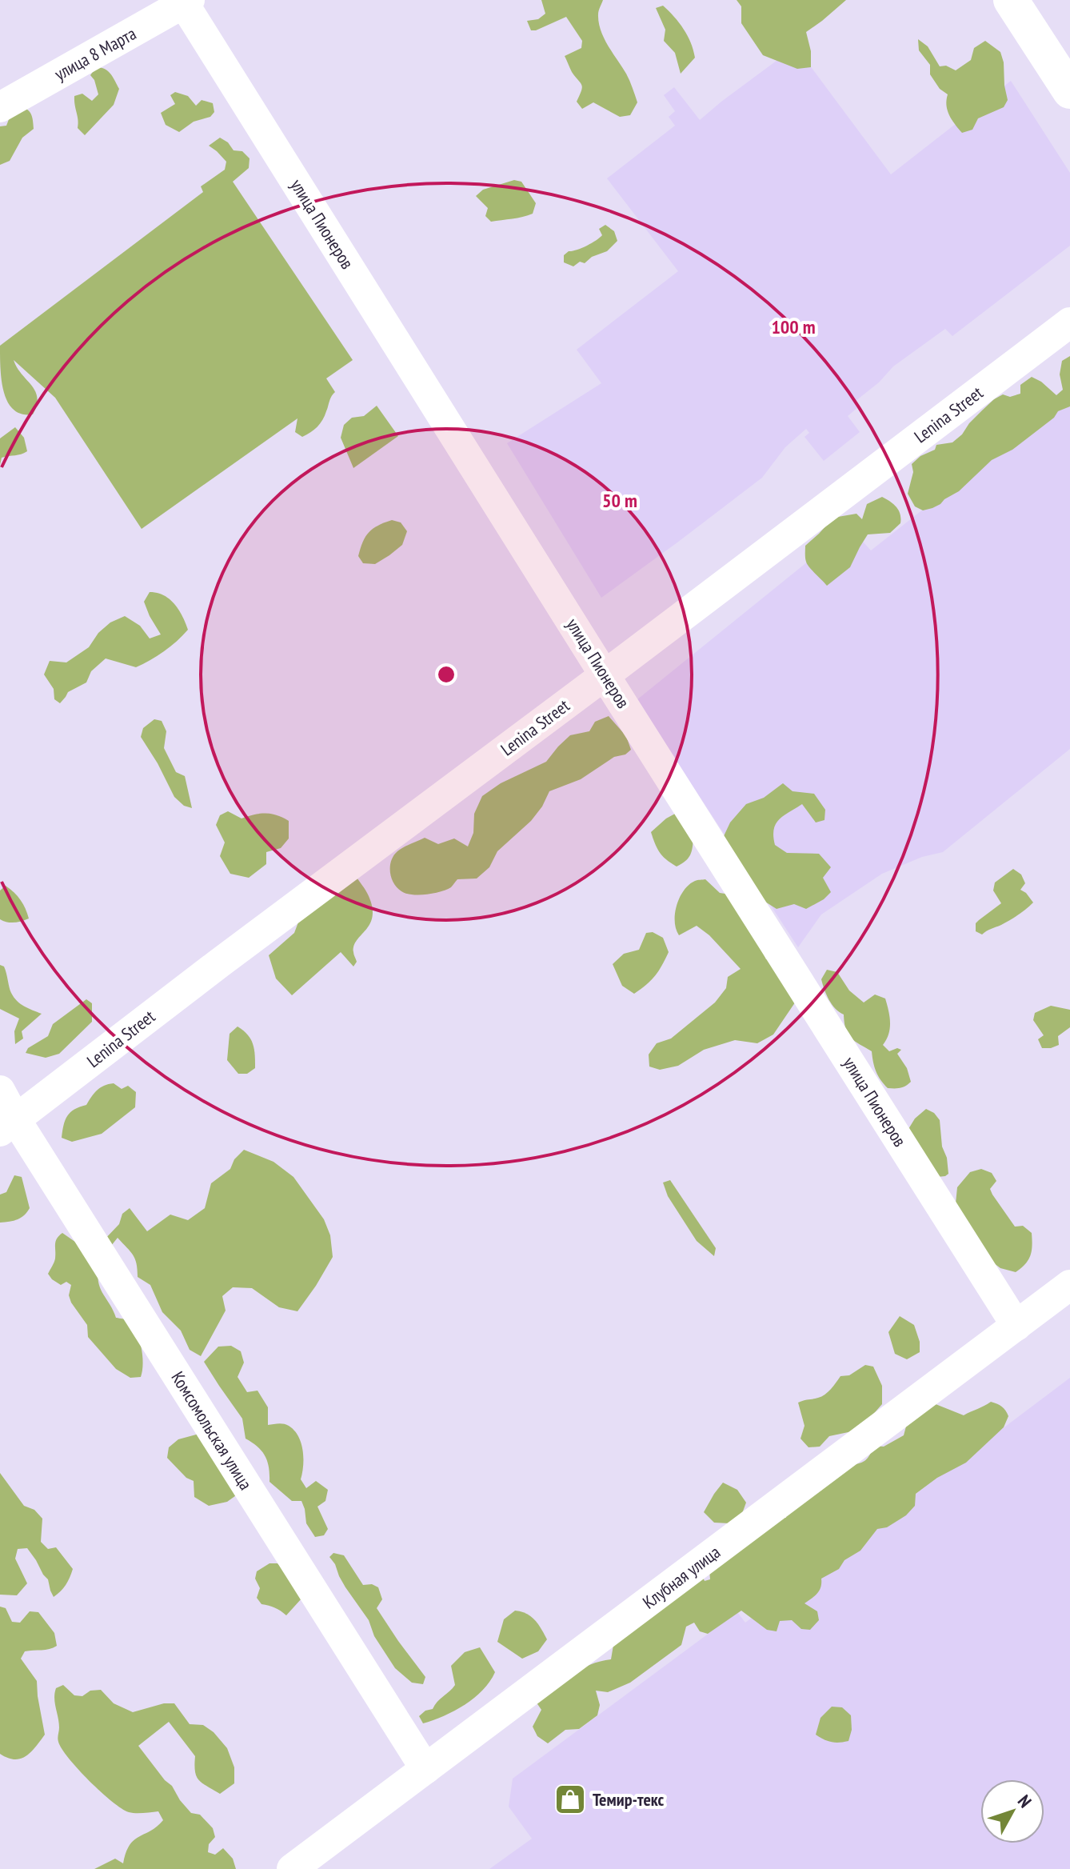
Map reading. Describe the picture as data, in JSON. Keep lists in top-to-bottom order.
{
  "streets": {
    "street": [
      "улица 8 Марта",
      "улица Пионеров",
      "Lenina Street",
      "Комсомольская улица",
      "Клубная улица"
    ]
  },
  "crossings": [
    ["улица 8 Марта", "улица Пионеров"],
    ["улица Пионеров", "Lenina Street"],
    ["улица Пионеров", "Клубная улица"],
    ["Lenina Street", "Комсомольская улица"],
    ["Комсомольская улица", "Клубная улица"]
  ],
  "places": {
    "shop": ["Темир-текс"]
  },
  "north": "top right",
  "rings": ["100 m", "50 m"]
}
